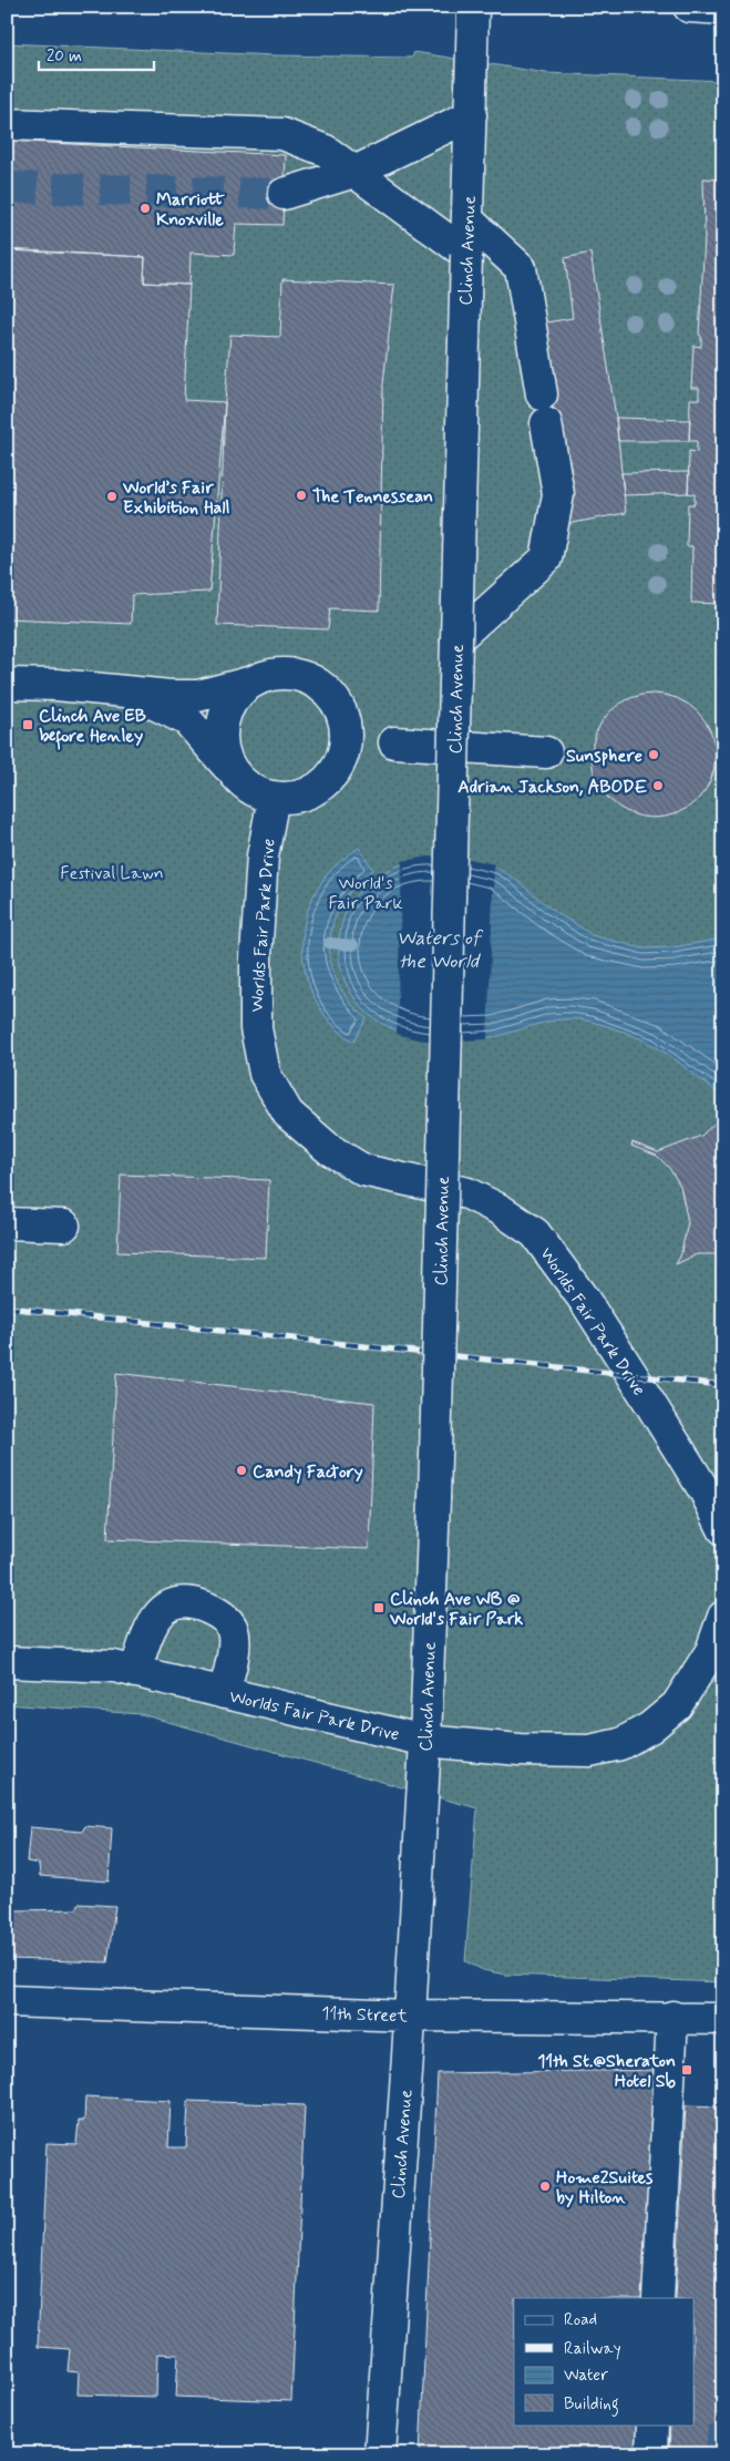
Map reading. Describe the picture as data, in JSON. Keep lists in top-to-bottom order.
{
  "streets": {
    "main road": ["Clinch Avenue", "Worlds Fair Park Drive", "11th Street"]
  },
  "crossings": [
    ["Clinch Avenue", "Worlds Fair Park Drive"],
    ["Clinch Avenue", "11th Street"]
  ],
  "water": ["Waters of the World"],
  "parks": ["Festival Lawn", "World's Fair Park"],
  "places": {
    "other": [
      "Marriott Knoxville",
      "The Tennessean",
      "World’s Fair Exhibition Hall",
      "Sunsphere",
      "Adrian Jackson, ABODE",
      "Candy Factory",
      "Home2Suites by Hilton"
    ],
    "transit": ["Clinch Ave EB before Henley", "Clinch Ave WB @ World's Fair Park", "11th St.@Sheraton Hotel Sb"]
  },
  "legend": [
    "Road",
    "Railway",
    "Water",
    "Building"
  ],
  "scale_bar": "20 m"
}
